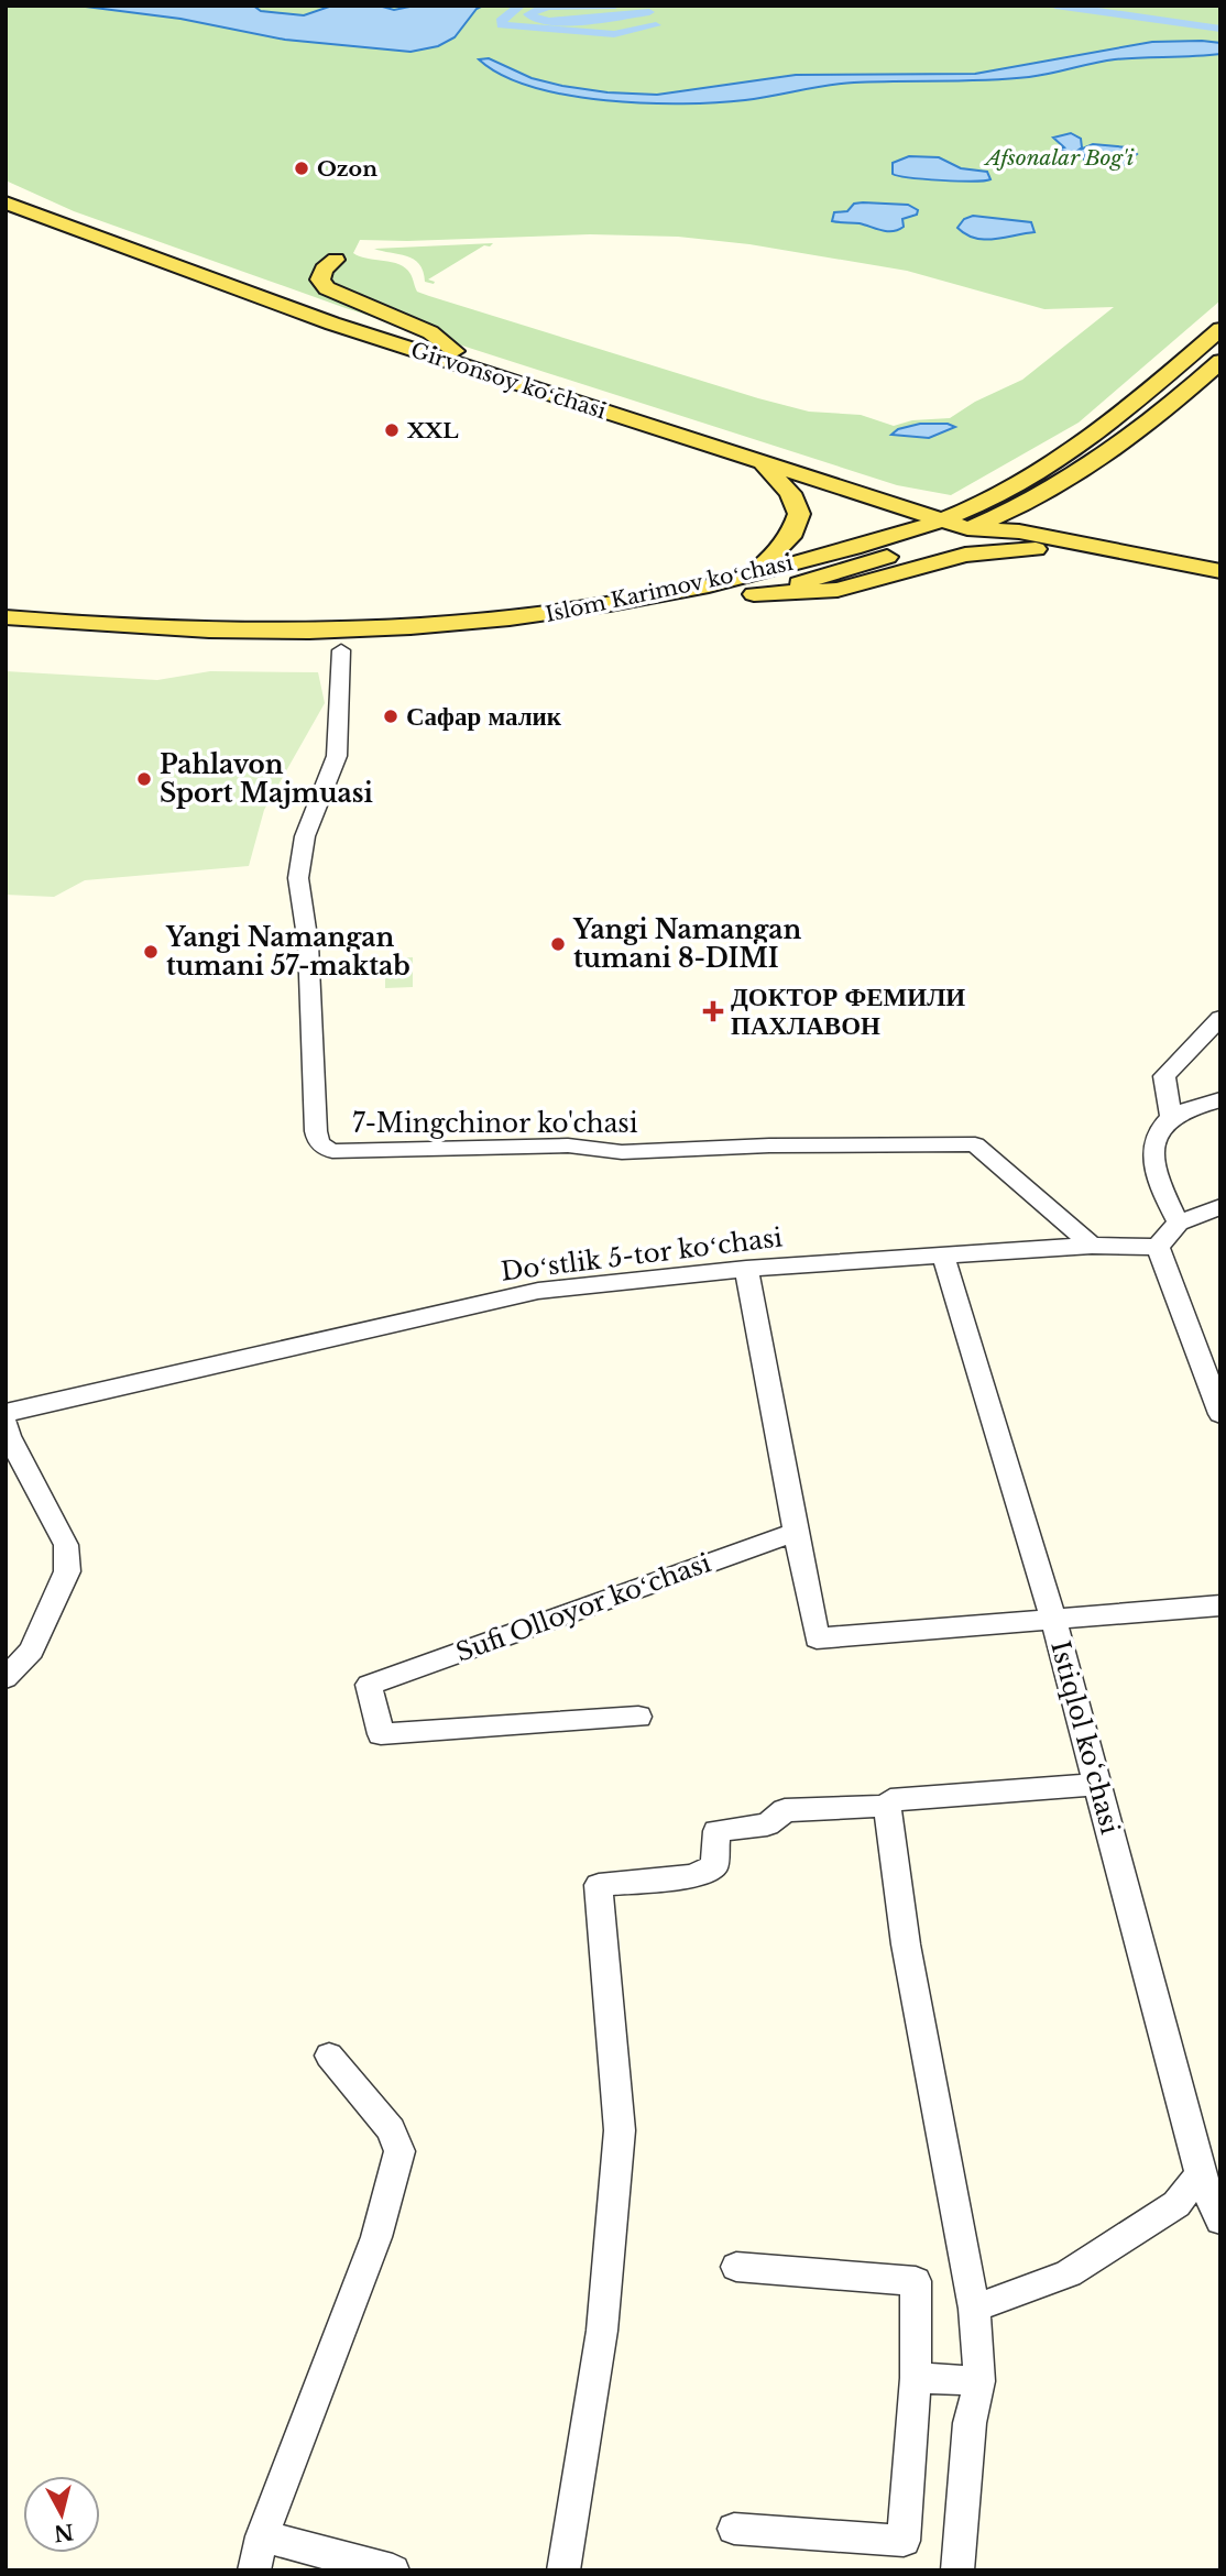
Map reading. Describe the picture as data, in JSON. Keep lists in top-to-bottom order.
{
  "streets": {
    "main road": ["Girvonsoy koʻchasi", "Islom Karimov koʻchasi"],
    "street": [
      "7-Mingchinor ko'chasi",
      "Doʻstlik 5-tor koʻchasi",
      "Sufi Olloyor koʻchasi",
      "Istiqlol ko‘chasi"
    ]
  },
  "crossings": [
    ["Girvonsoy koʻchasi", "Islom Karimov koʻchasi"],
    ["Islom Karimov koʻchasi", "7-Mingchinor ko'chasi"],
    ["7-Mingchinor ko'chasi", "Doʻstlik 5-tor koʻchasi"],
    ["Doʻstlik 5-tor koʻchasi", "Istiqlol ko‘chasi"]
  ],
  "parks": ["Afsonalar Bog'i"],
  "places": {
    "other": [
      "Ozon",
      "XXL",
      "Сафар малик",
      "Pahlavon Sport Majmuasi",
      "Yangi Namangan tumani 8-DIMI",
      "Yangi Namangan tumani 57-maktab"
    ],
    "health": ["ДОКТОР ФЕМИЛИ ПАХЛАВОН"]
  },
  "north": "bottom"
}
